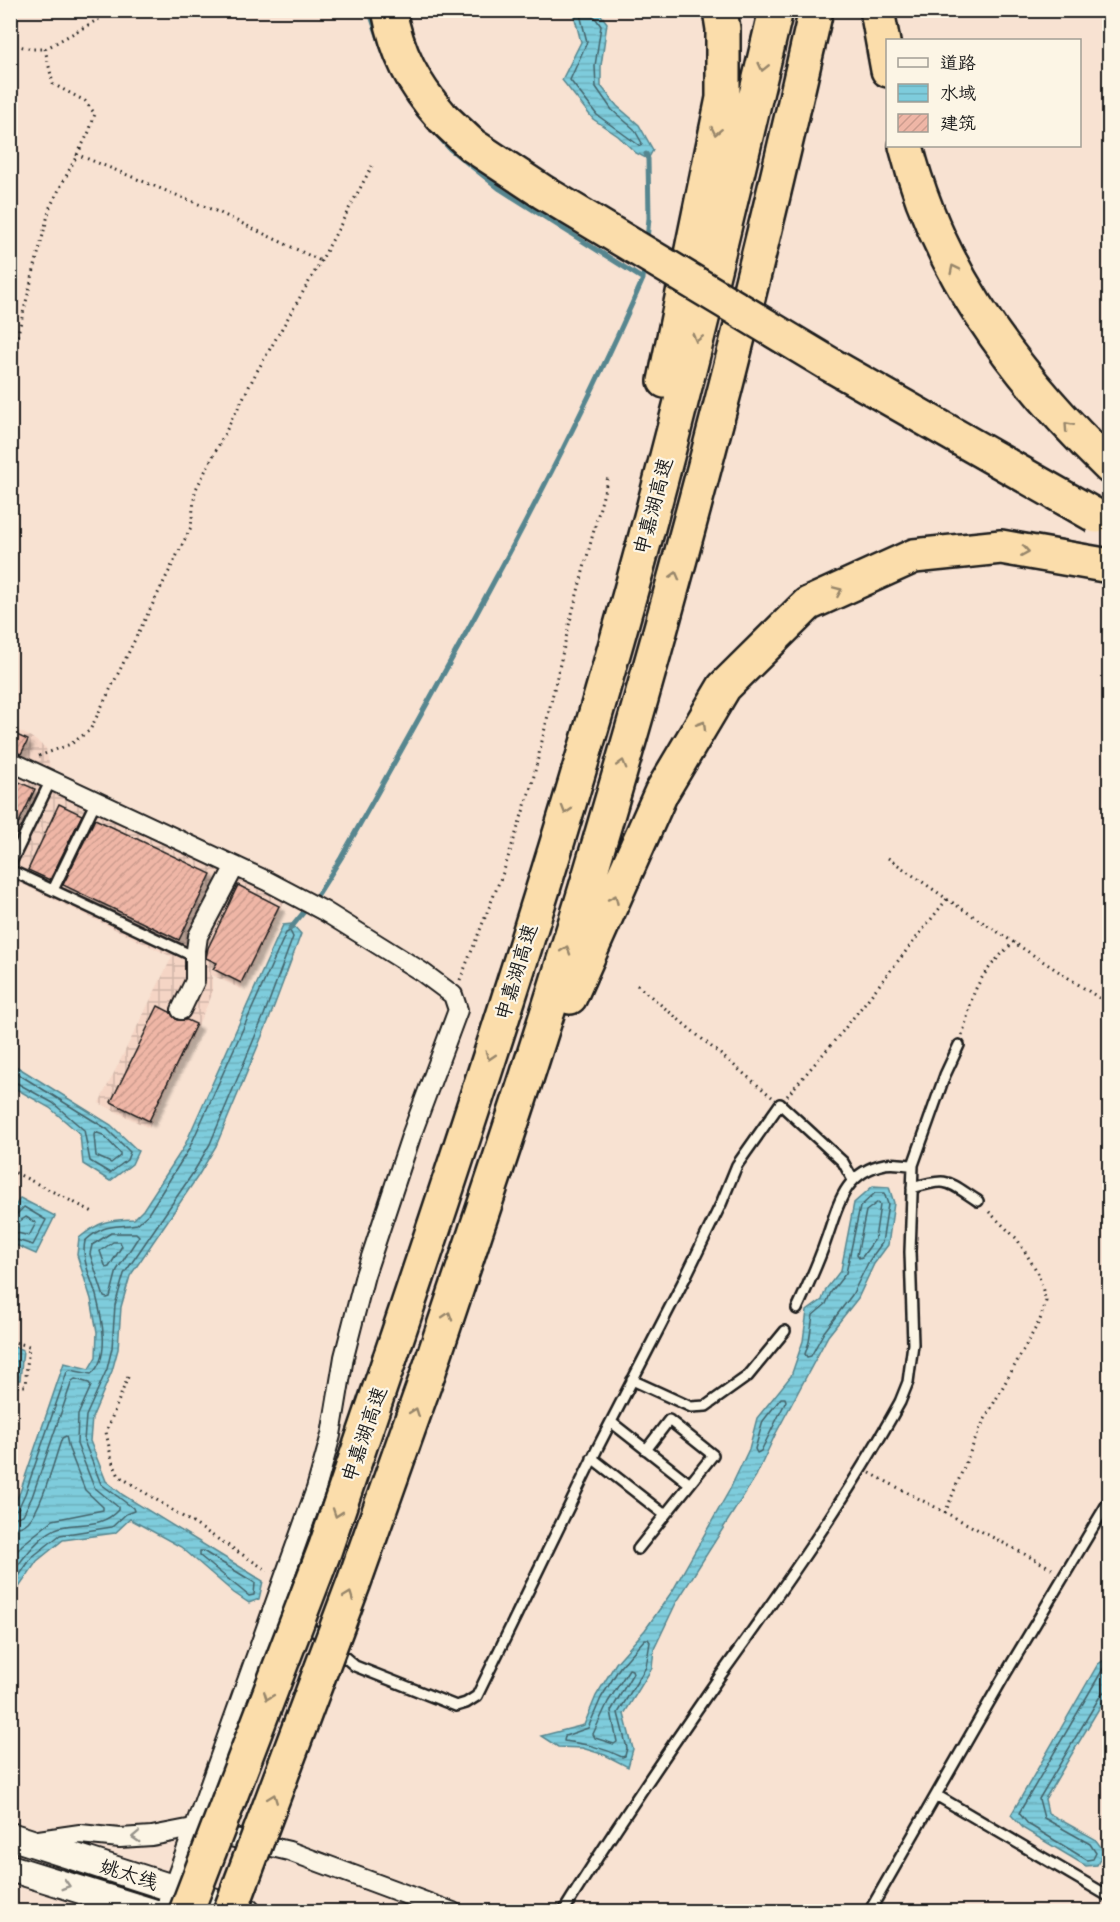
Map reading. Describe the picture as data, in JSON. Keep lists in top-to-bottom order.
{
  "streets": {
    "highway": ["申嘉湖高速"],
    "main road": ["姚太线"]
  },
  "crossings": [
    ["申嘉湖高速", "姚太线"]
  ],
  "legend": ["道路", "水域", "建筑"]
}
